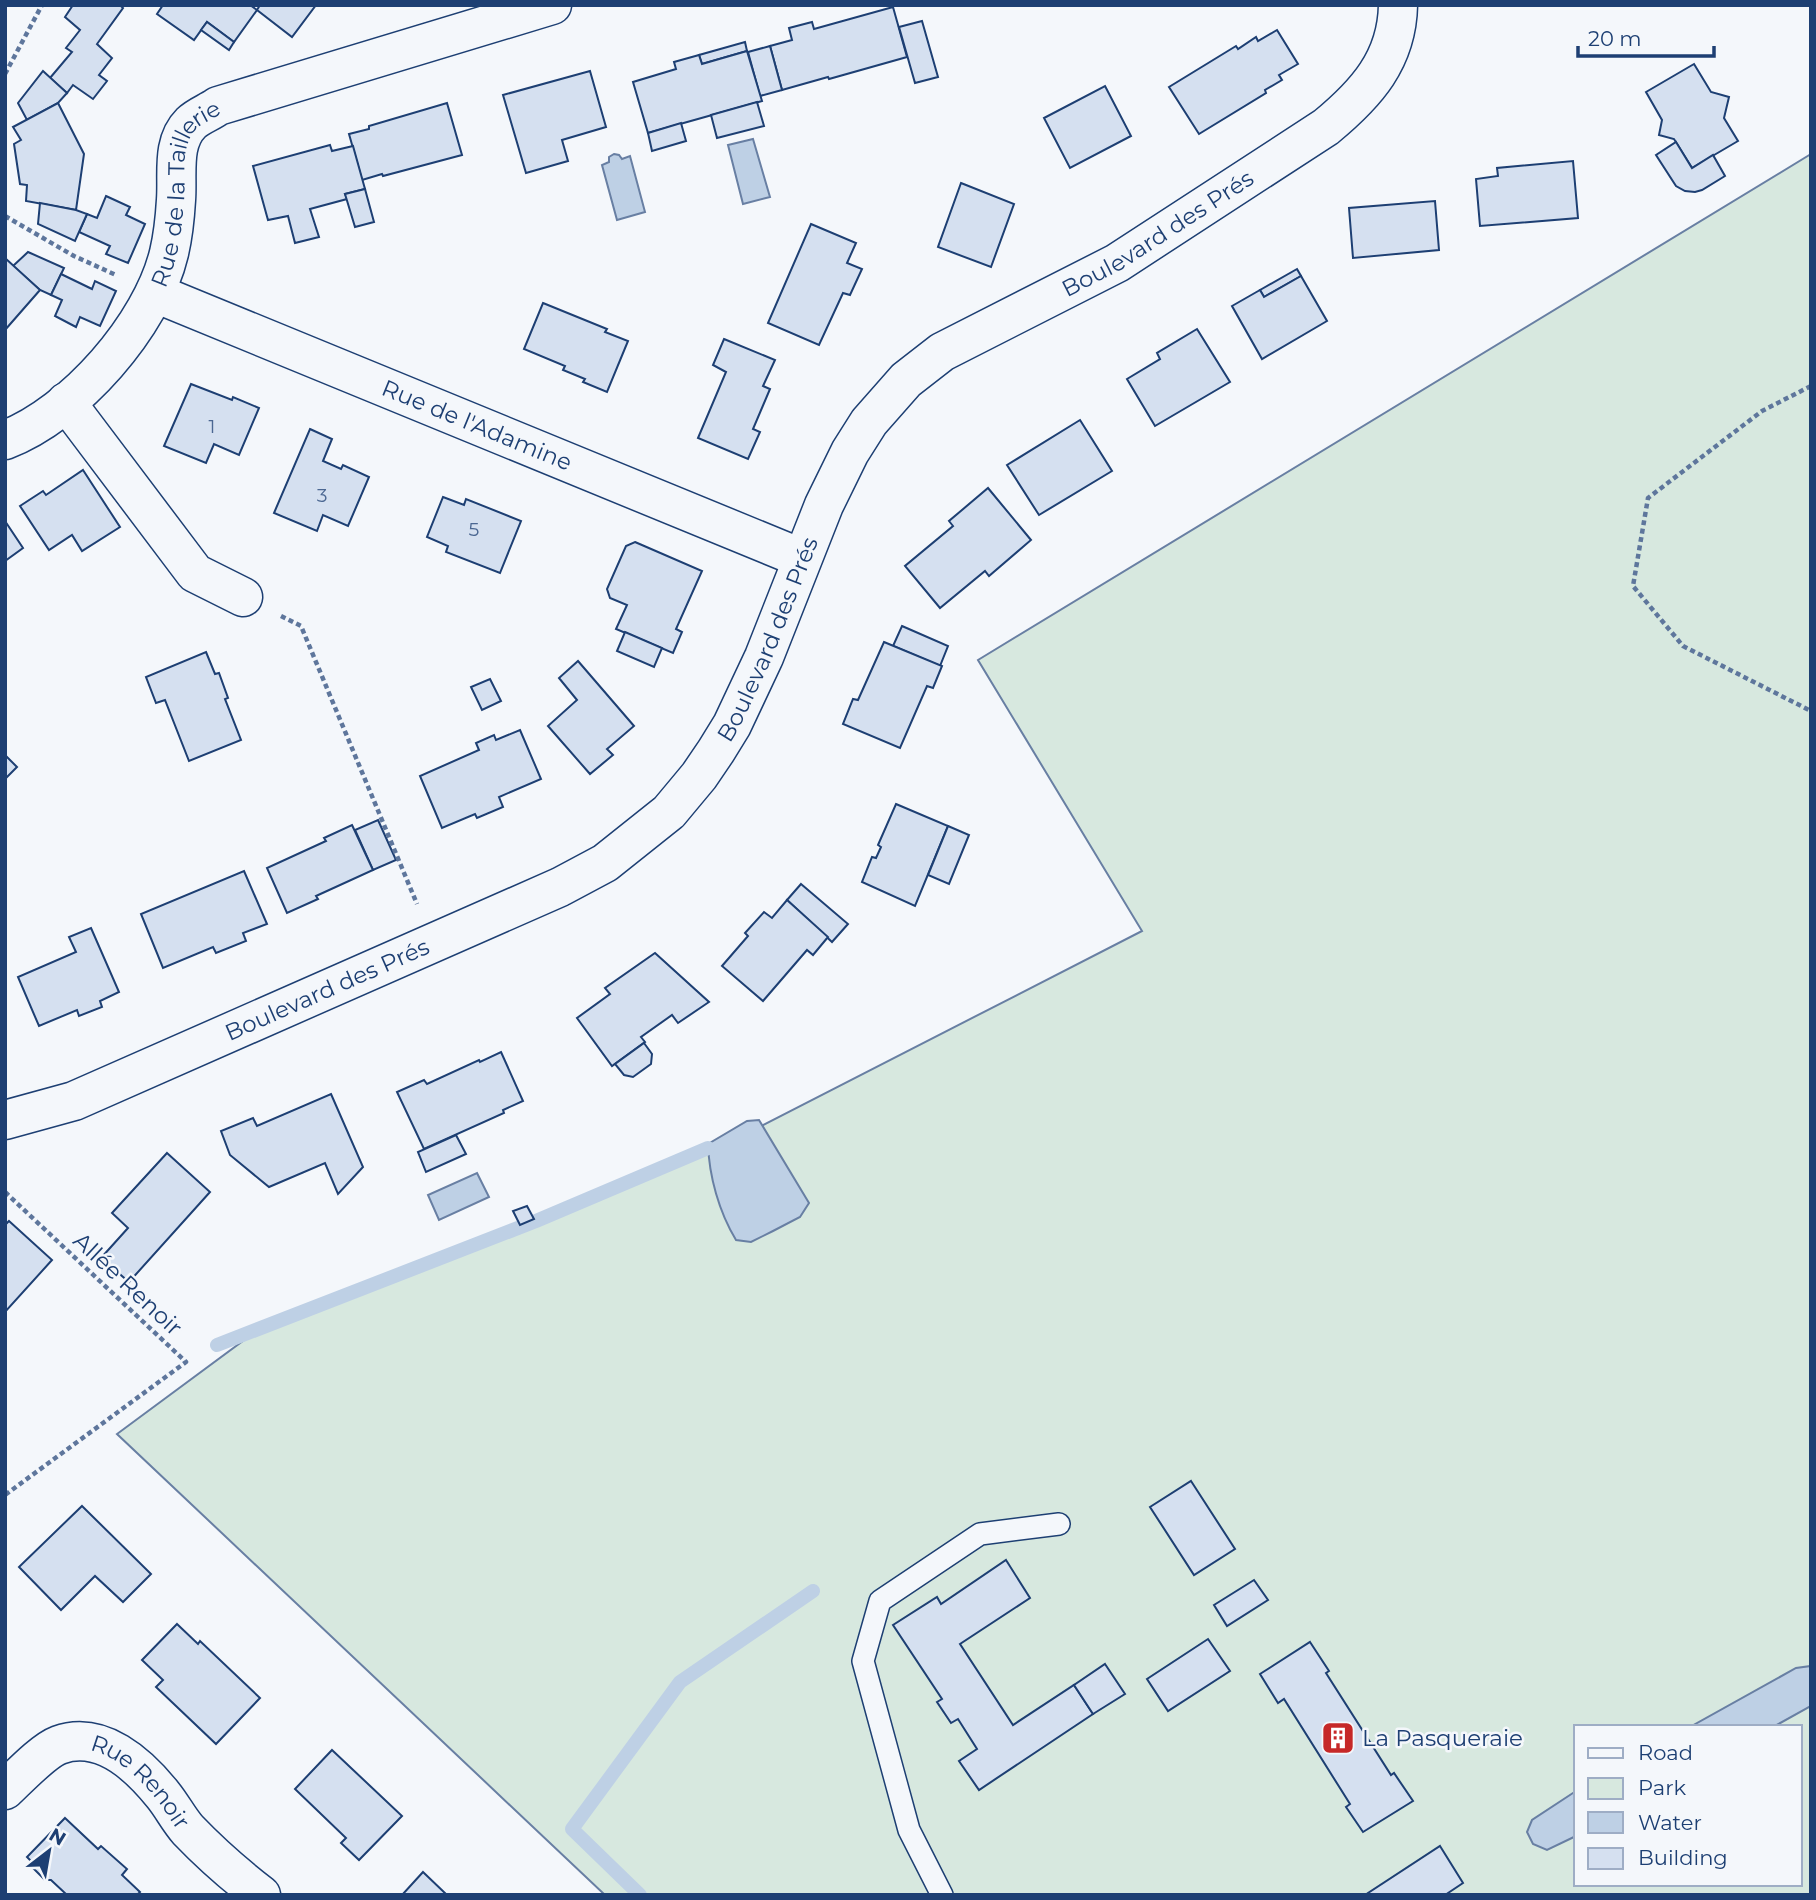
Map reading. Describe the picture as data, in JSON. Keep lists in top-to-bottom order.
{
  "streets": {
    "street": [
      "Rue de la Taillerie",
      "Boulevard des Prés",
      "Rue de l'Adamine",
      "Rue Renoir"
    ],
    "path": ["Allée Renoir"]
  },
  "crossings": [
    ["Rue de la Taillerie", "Rue de l'Adamine"],
    ["Boulevard des Prés", "Rue de l'Adamine"]
  ],
  "places": {
    "building": ["La Pasqueraie"]
  },
  "house_numbers": ["1", "3", "5"],
  "legend": [
    "Road",
    "Park",
    "Water",
    "Building"
  ],
  "scale_bar": "20 m",
  "north": "top right"
}
